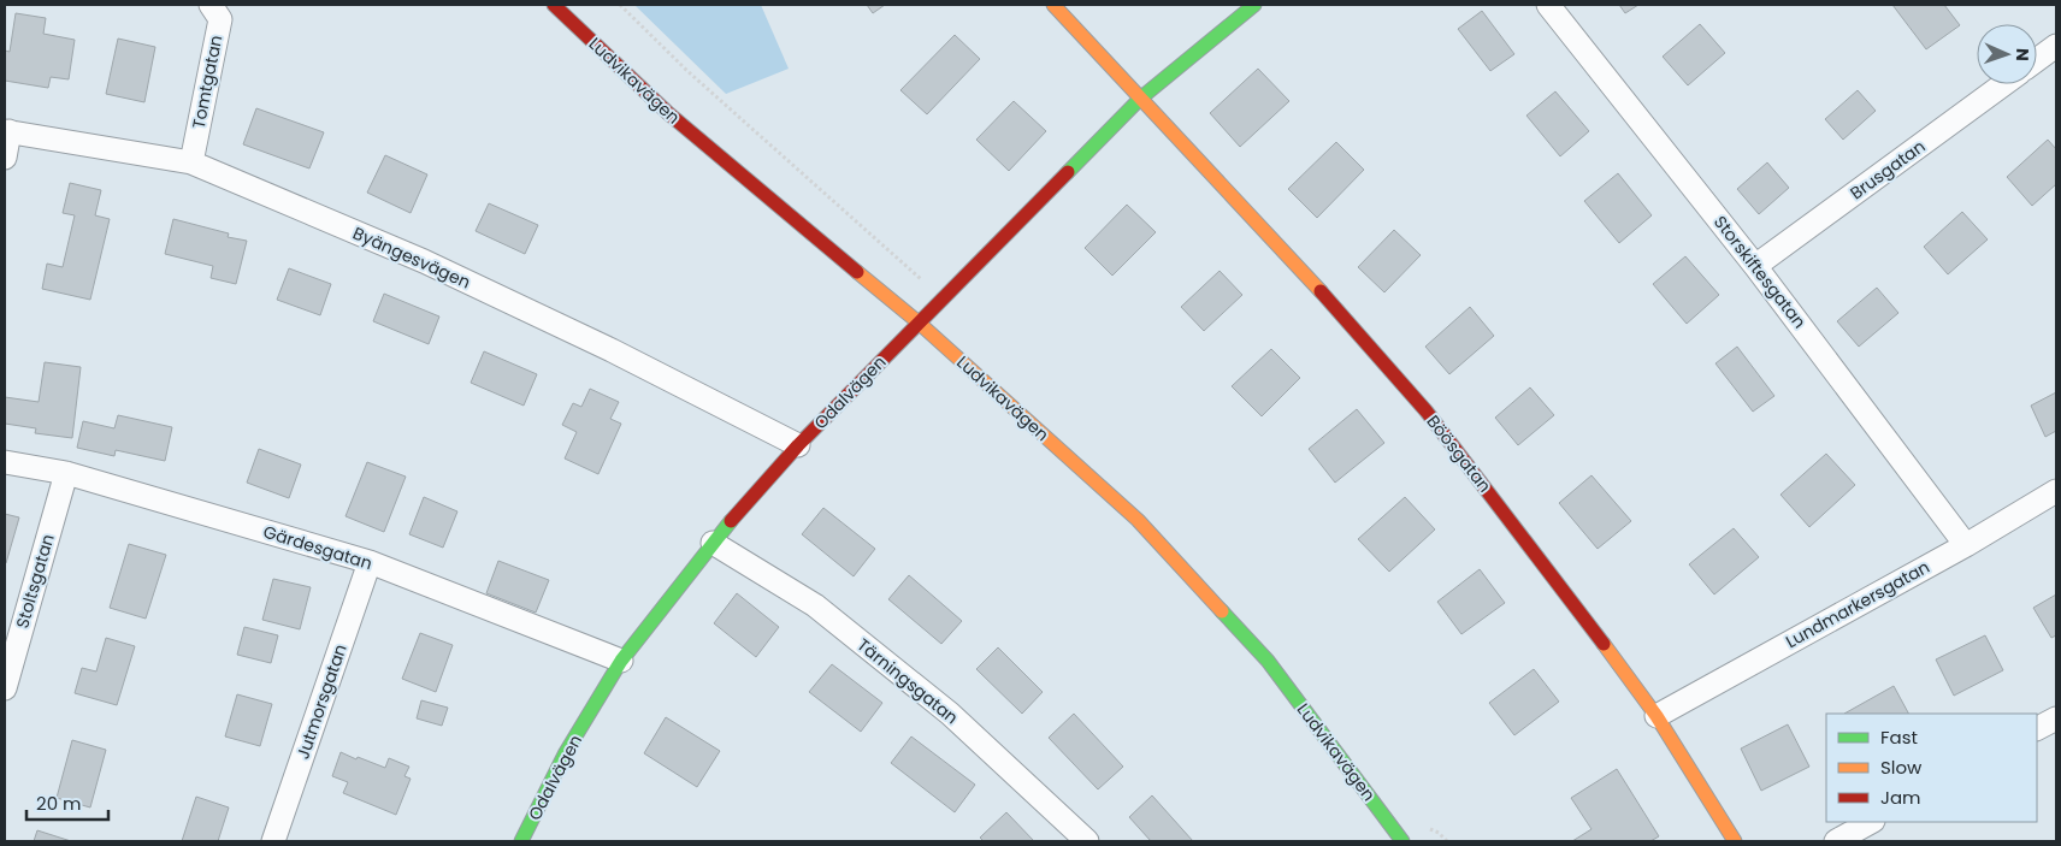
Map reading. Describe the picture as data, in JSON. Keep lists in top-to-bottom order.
{
  "streets": {
    "street": [
      "Ludvikavägen",
      "Tomtgatan",
      "Brusgatan",
      "Byängesvägen",
      "Storskiftesgatan",
      "Odalvägen",
      "Böösgatan",
      "Gärdesgatan",
      "Stoltsgatan",
      "Lundmarkersgatan",
      "Tärningsgatan",
      "Jutmorsgatan"
    ]
  },
  "crossings": [
    ["Ludvikavägen", "Odalvägen"],
    ["Tomtgatan", "Byängesvägen"],
    ["Brusgatan", "Storskiftesgatan"],
    ["Byängesvägen", "Odalvägen"],
    ["Storskiftesgatan", "Lundmarkersgatan"],
    ["Odalvägen", "Böösgatan"],
    ["Odalvägen", "Gärdesgatan"],
    ["Odalvägen", "Tärningsgatan"],
    ["Böösgatan", "Lundmarkersgatan"],
    ["Gärdesgatan", "Stoltsgatan"],
    ["Gärdesgatan", "Jutmorsgatan"]
  ],
  "legend": ["Fast", "Slow", "Jam"],
  "scale_bar": "20 m",
  "north": "right"
}
